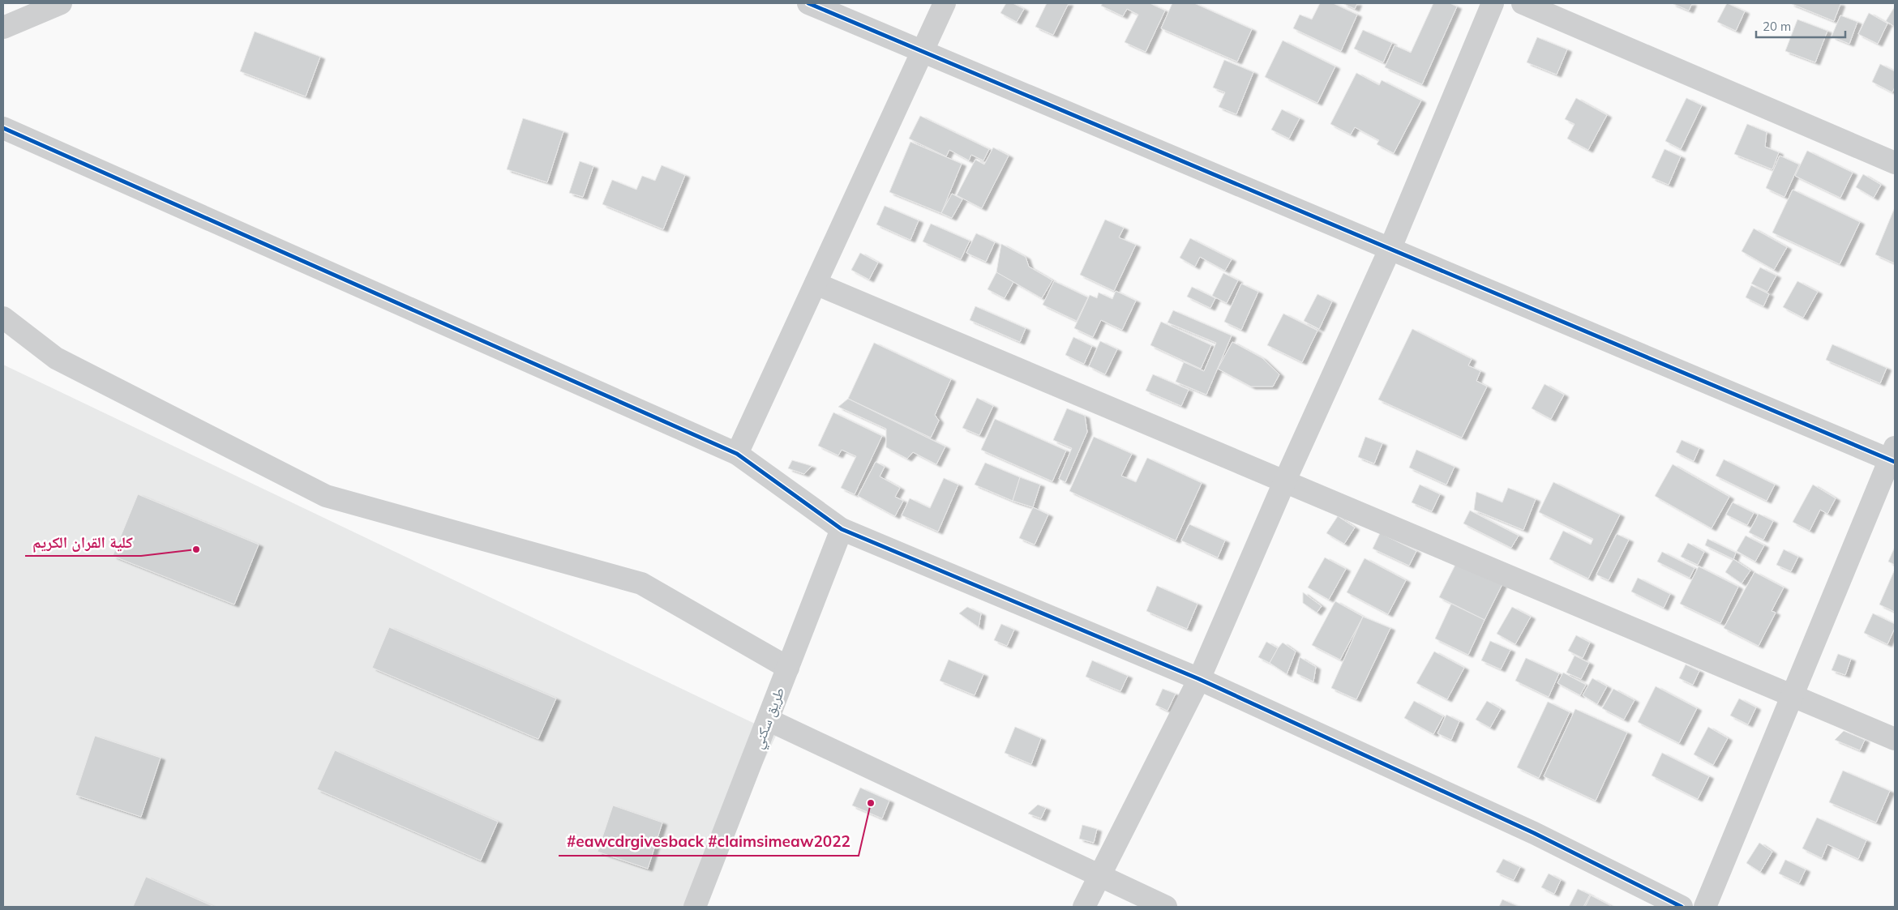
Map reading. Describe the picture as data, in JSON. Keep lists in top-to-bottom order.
{
  "streets": {
    "street": ["طريق سكني"]
  },
  "places": ["كلية القران الكريم", "#eawcdrgivesback #claimsimeaw2022"],
  "scale_bar": "20 m"
}
